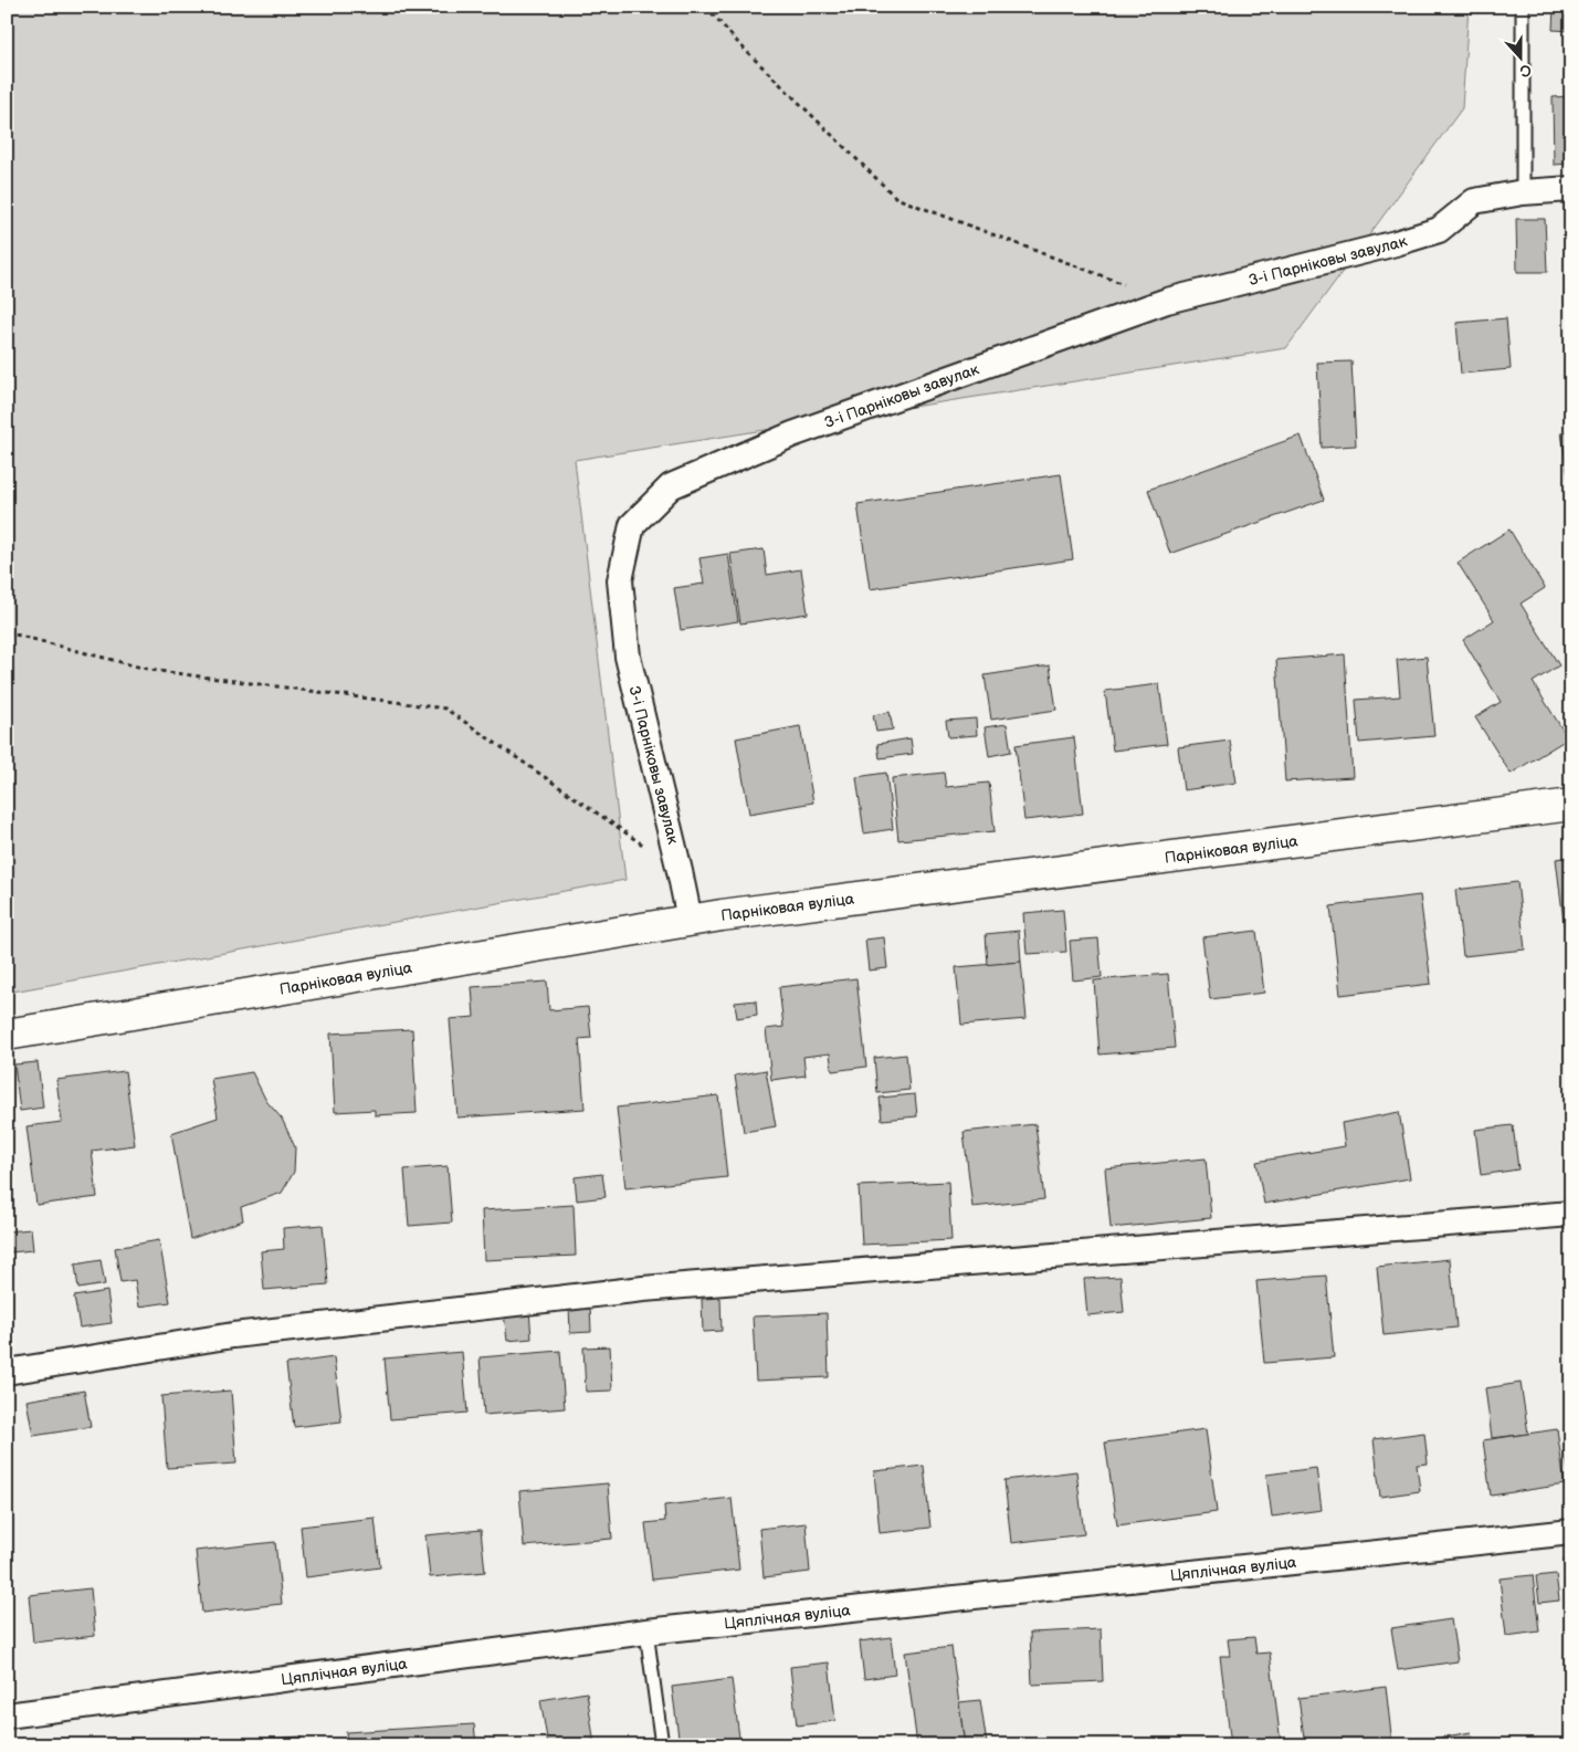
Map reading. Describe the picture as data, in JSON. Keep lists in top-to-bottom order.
{
  "streets": {
    "street": ["3-і Парніковы завулак", "Парніковая вуліца", "Цяплічная вуліца"]
  },
  "crossings": [
    ["3-і Парніковы завулак", "Парніковая вуліца"]
  ],
  "north": "bottom"
}
